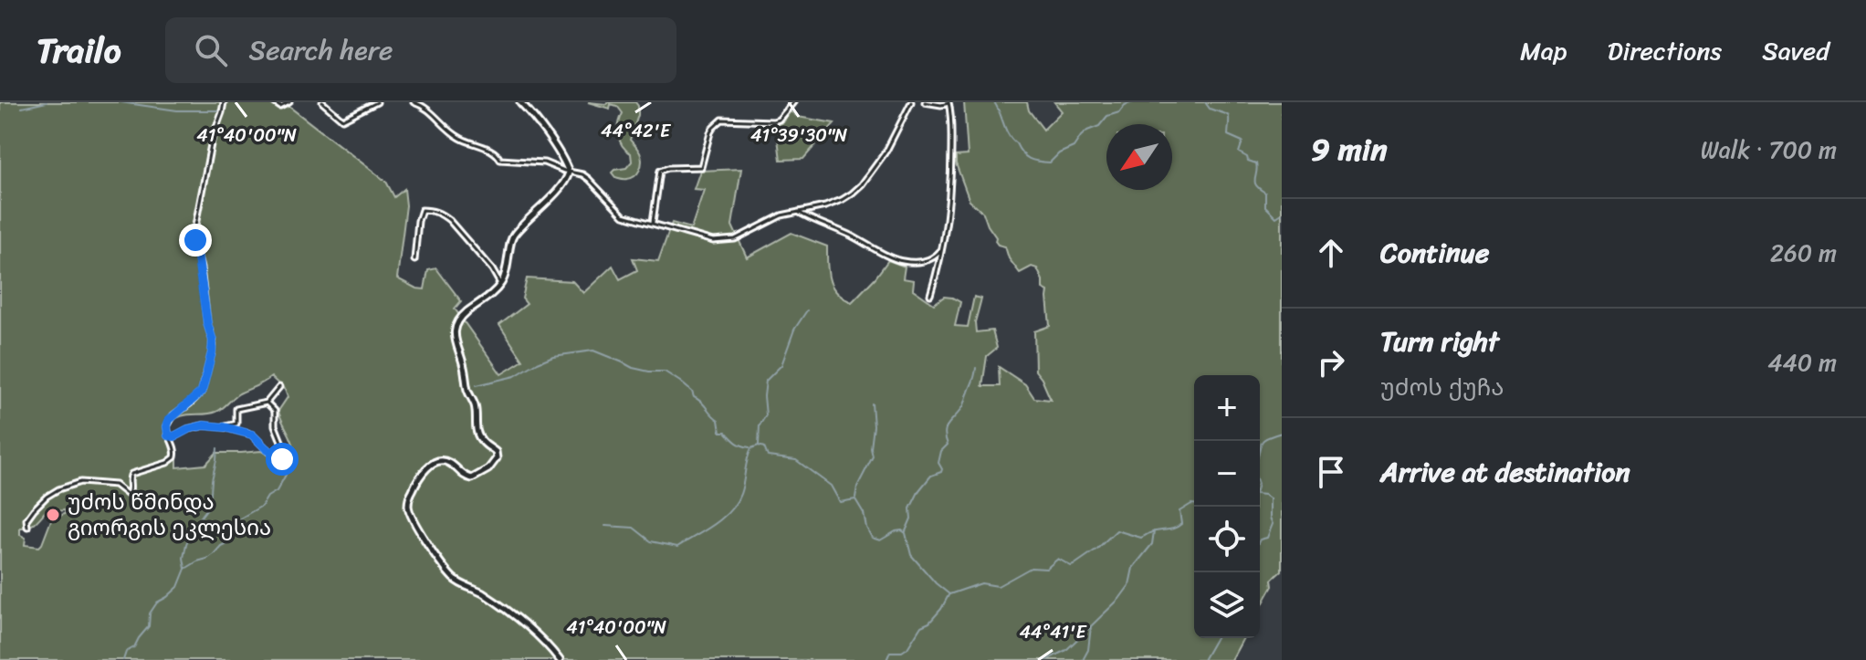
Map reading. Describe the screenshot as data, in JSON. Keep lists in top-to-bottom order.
{
  "places": ["უძოს წმინდა გიორგის ეკლესია"],
  "north": "bottom left",
  "page": {
    "header": "Trailo",
    "search": "Search here",
    "nav": ["Map", "Directions", "Saved"],
    "heading": ["9 min", "Walk · 700 m"],
    "list": [
      ["Continue", "260 m"],
      ["Turn right", "უძოს ქუჩა", "440 m"],
      "Arrive at destination"
    ],
    "map_buttons": ["+", "−"]
  },
  "coordinates": [
    "44°42'E",
    "41°40'00\"N",
    "41°39'30\"N",
    "44°41'E"
  ]
}
